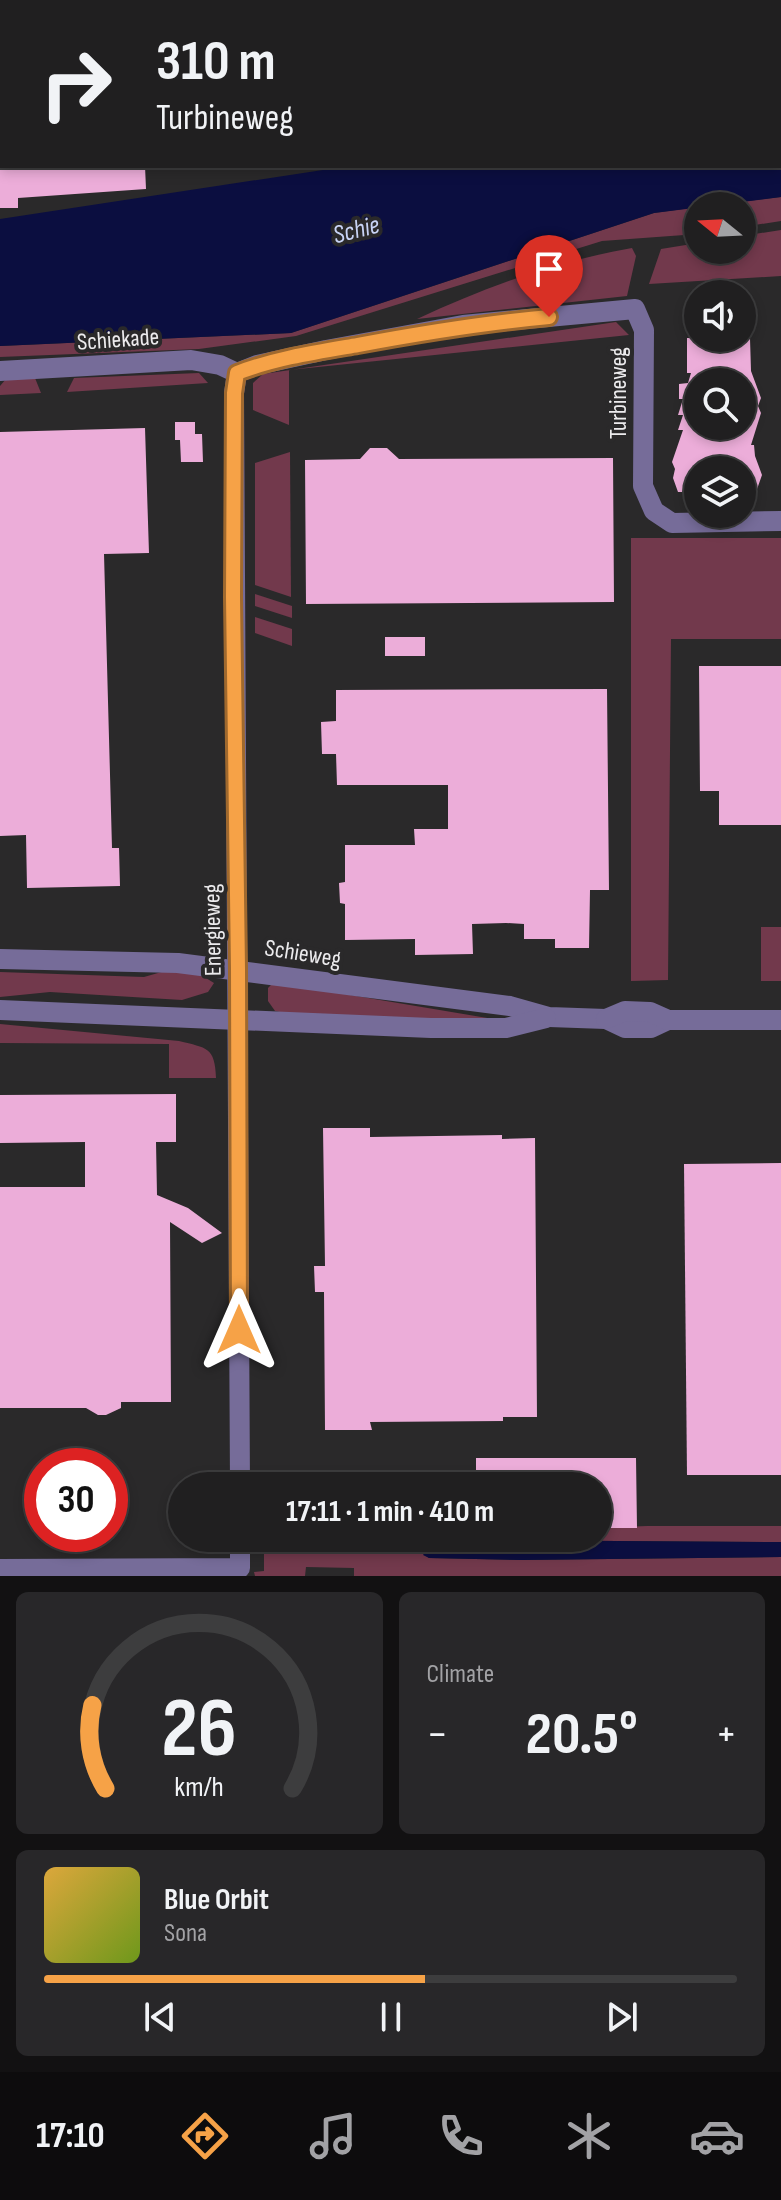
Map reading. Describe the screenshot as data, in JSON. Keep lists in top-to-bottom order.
{
  "streets": {
    "street": [
      "Schiekade",
      "Turbineweg",
      "Energieweg",
      "Schieweg"
    ]
  },
  "crossings": [
    ["Schiekade", "Turbineweg"],
    ["Schiekade", "Energieweg"],
    ["Turbineweg", "Energieweg"],
    ["Energieweg", "Schieweg"]
  ],
  "water": ["Schie"],
  "north": "left",
  "page": {
    "turn": ["310 m", "Turbineweg"],
    "limit": "30",
    "trip": "17:11 · 1 min · 410 m",
    "tile": "Climate",
    "heat": ["−", "20.5°", "+"],
    "song": ["Blue Orbit", "Sona"],
    "tabs": "17:10",
    "gauge": ["26", "km/h"]
  }
}
